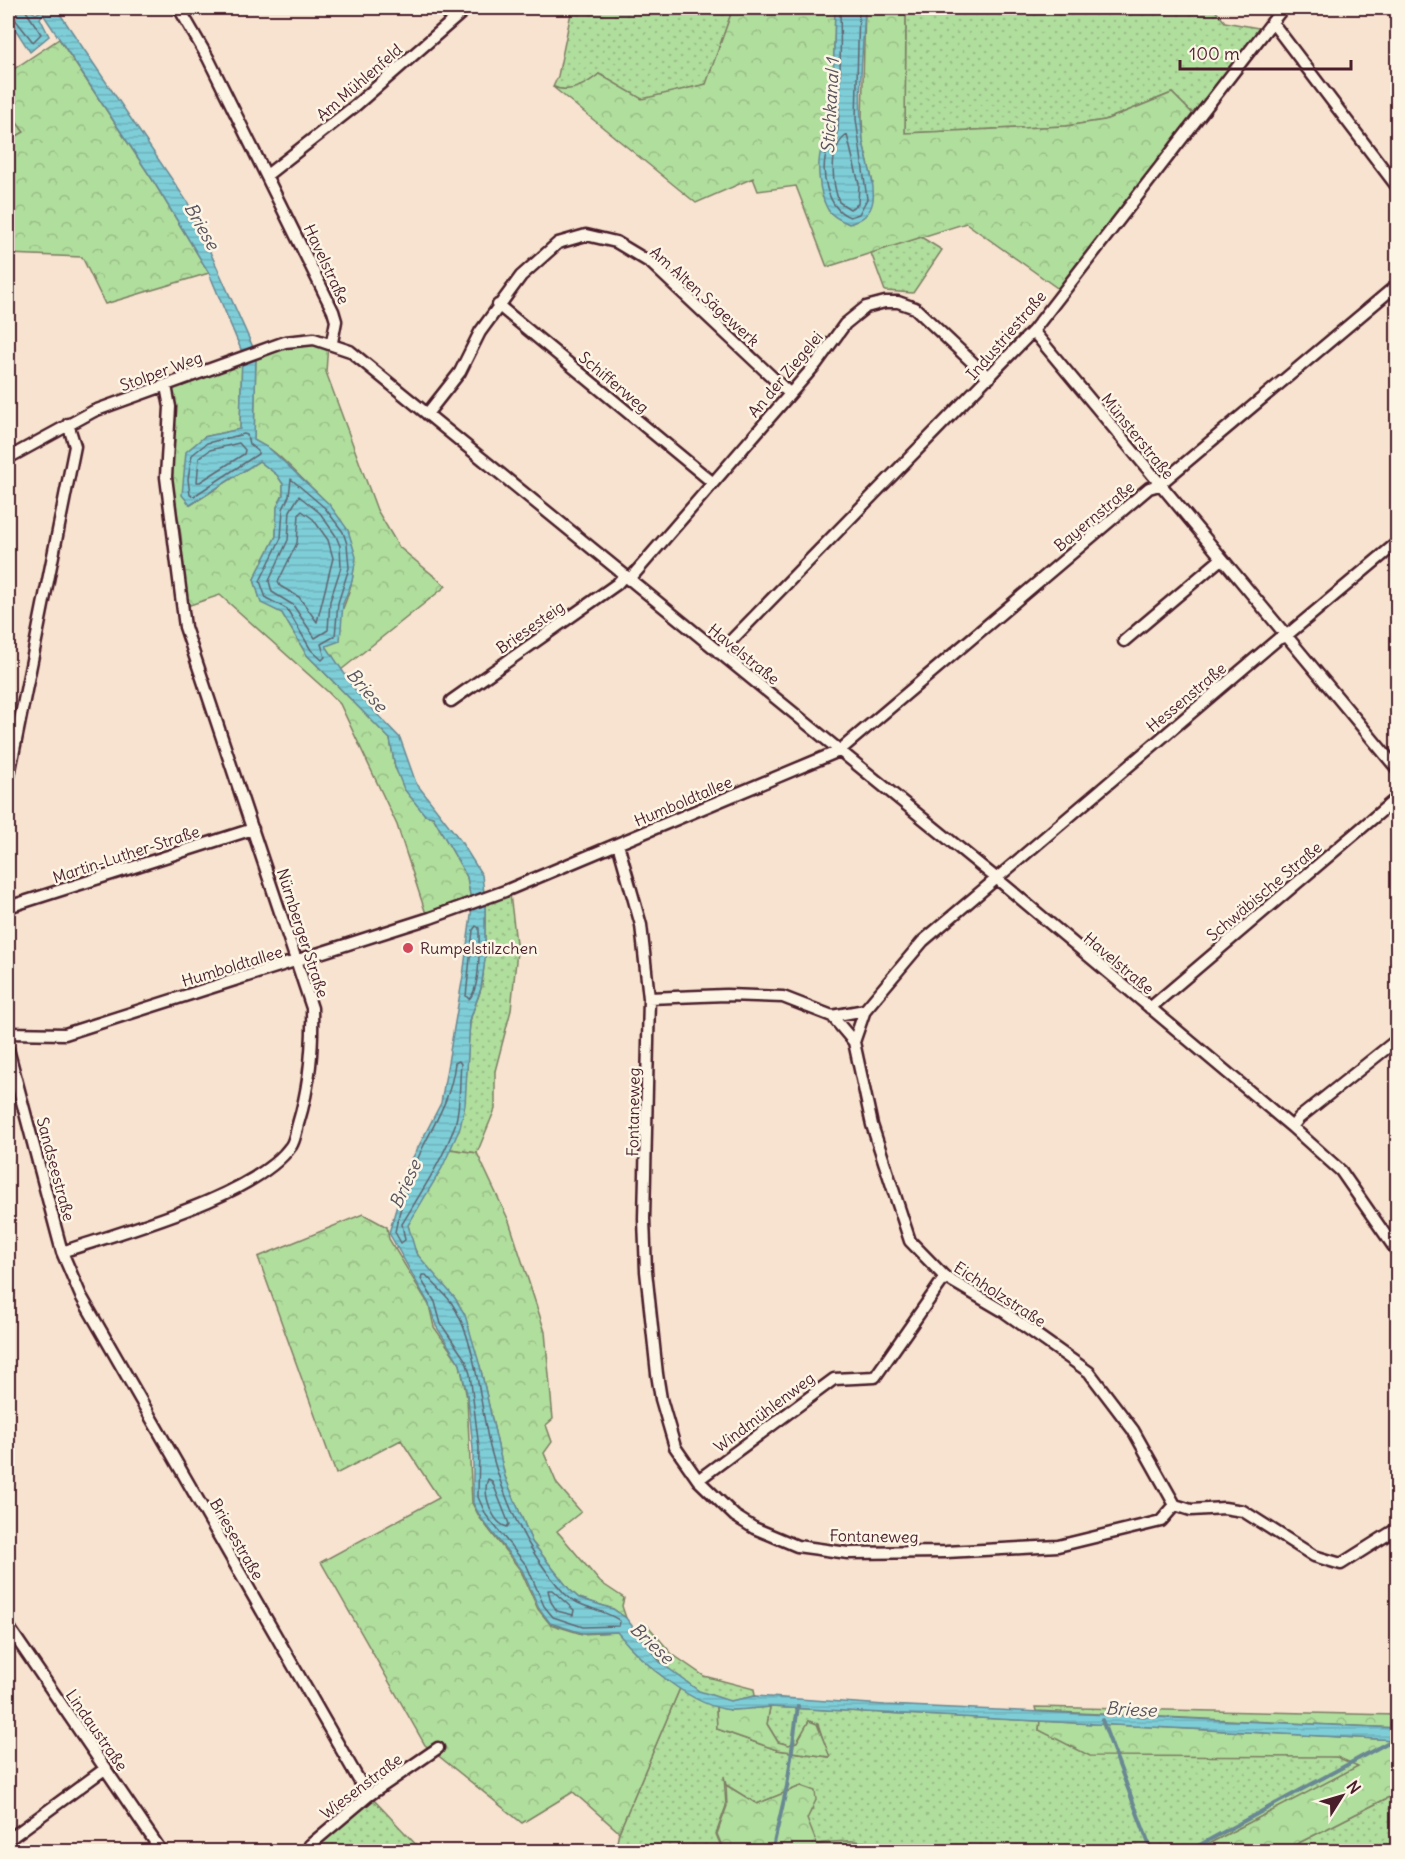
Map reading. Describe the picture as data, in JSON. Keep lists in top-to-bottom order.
{
  "streets": {
    "street": [
      "Am Mühlenfeld",
      "Havelstraße",
      "Am Alten Sägewerk",
      "Industriestraße",
      "Stolper Weg",
      "An der Ziegelei",
      "Schifferweg",
      "Münsterstraße",
      "Bayernstraße",
      "Briesesteig",
      "Hessenstraße",
      "Humboldtallee",
      "Martin-Luther-Straße",
      "Schwäbische Straße",
      "Nürnberger Straße",
      "Fontaneweg",
      "Sandseestraße",
      "Eichholzstraße",
      "Windmühlenweg",
      "Briesestraße",
      "Lindaustraße",
      "Wiesenstraße"
    ]
  },
  "crossings": [
    ["Am Mühlenfeld", "Havelstraße"],
    ["Havelstraße", "Am Alten Sägewerk"],
    ["Havelstraße", "Industriestraße"],
    ["Havelstraße", "Stolper Weg"],
    ["Havelstraße", "An der Ziegelei"],
    ["Havelstraße", "Bayernstraße"],
    ["Havelstraße", "Briesesteig"],
    ["Havelstraße", "Hessenstraße"],
    ["Havelstraße", "Humboldtallee"],
    ["Havelstraße", "Schwäbische Straße"],
    ["Am Alten Sägewerk", "An der Ziegelei"],
    ["Am Alten Sägewerk", "Schifferweg"],
    ["Industriestraße", "An der Ziegelei"],
    ["Industriestraße", "Münsterstraße"],
    ["Stolper Weg", "Nürnberger Straße"],
    ["An der Ziegelei", "Schifferweg"],
    ["An der Ziegelei", "Briesesteig"],
    ["Münsterstraße", "Bayernstraße"],
    ["Münsterstraße", "Hessenstraße"],
    ["Bayernstraße", "Humboldtallee"],
    ["Humboldtallee", "Nürnberger Straße"],
    ["Humboldtallee", "Fontaneweg"],
    ["Martin-Luther-Straße", "Nürnberger Straße"],
    ["Nürnberger Straße", "Sandseestraße"],
    ["Fontaneweg", "Eichholzstraße"],
    ["Fontaneweg", "Windmühlenweg"],
    ["Sandseestraße", "Briesestraße"],
    ["Eichholzstraße", "Windmühlenweg"],
    ["Briesestraße", "Wiesenstraße"]
  ],
  "water": ["Stichkanal 1", "Briese"],
  "places": ["Rumpelstilzchen"],
  "scale_bar": "100 m",
  "north": "top right"
}
